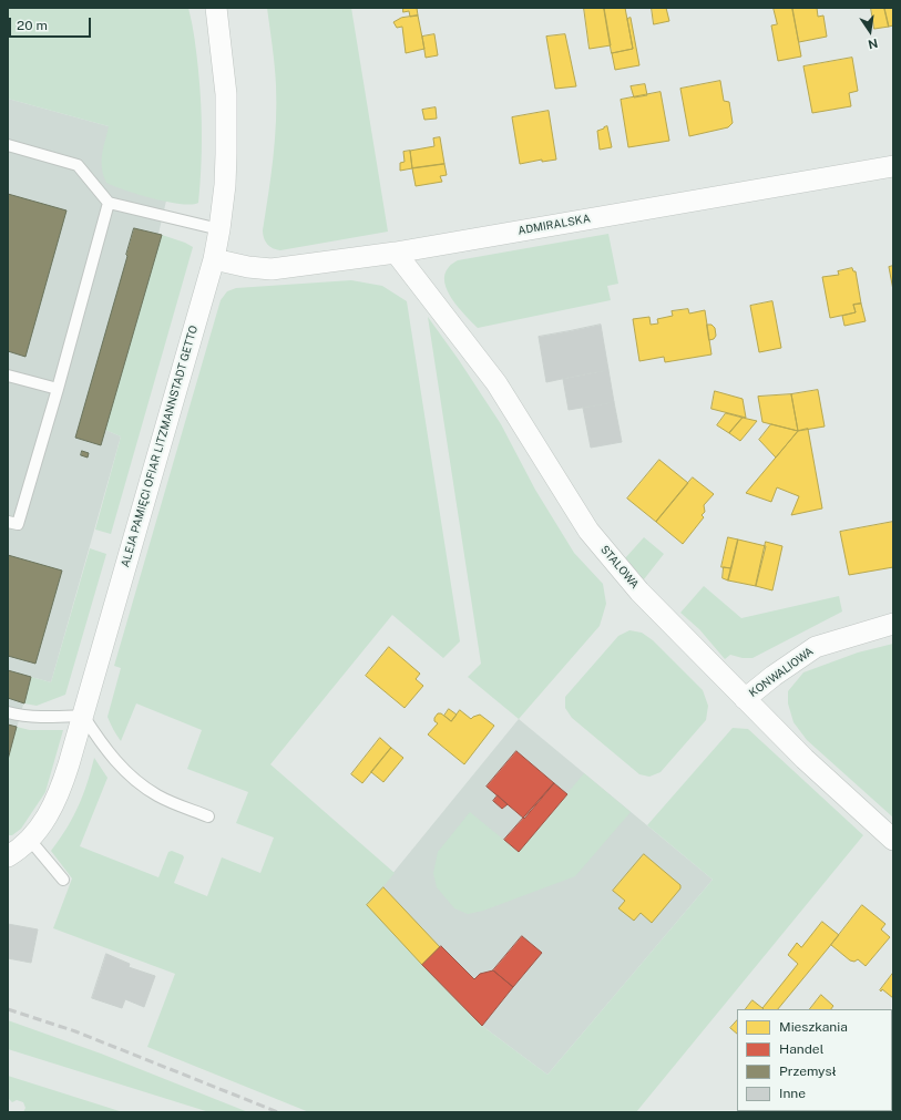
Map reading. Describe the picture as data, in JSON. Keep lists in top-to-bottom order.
{
  "streets": {
    "street": [
      "ADMIRALSKA",
      "ALEJA PAMIĘCI OFIAR LITZMANNSTADT GETTO",
      "STALOWA",
      "KONWALIOWA"
    ]
  },
  "crossings": [
    ["ADMIRALSKA", "ALEJA PAMIĘCI OFIAR LITZMANNSTADT GETTO"],
    ["ADMIRALSKA", "STALOWA"],
    ["STALOWA", "KONWALIOWA"]
  ],
  "legend": [
    "Mieszkania",
    "Handel",
    "Przemysł",
    "Inne"
  ],
  "scale_bar": "20 m",
  "north": "bottom"
}
